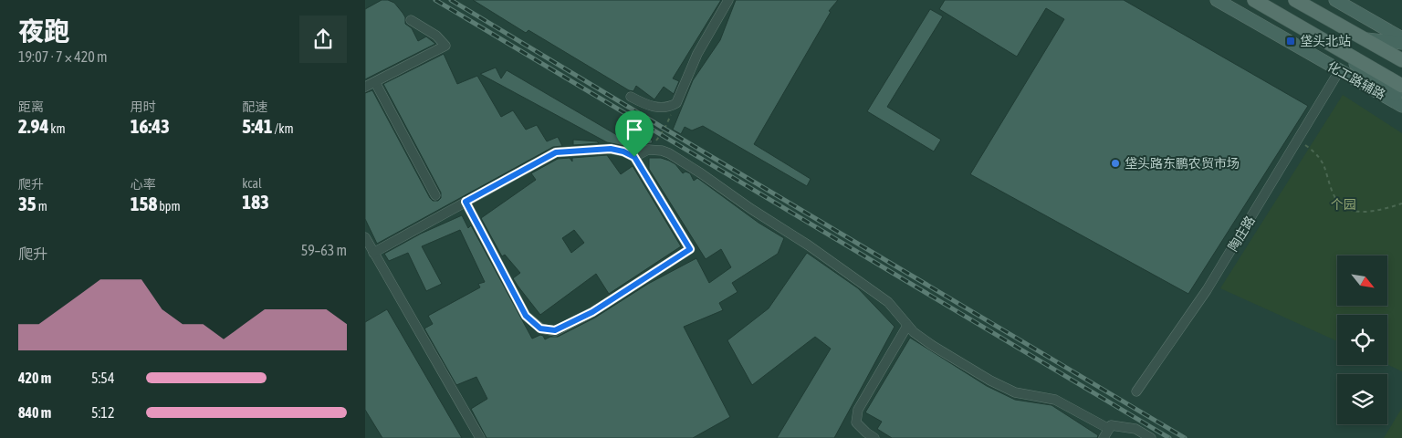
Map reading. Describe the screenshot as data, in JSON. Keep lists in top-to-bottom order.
{
  "streets": {
    "street": ["化工路辅路", "陶庄路"]
  },
  "crossings": [
    ["化工路辅路", "陶庄路"]
  ],
  "parks": ["个园"],
  "places": {
    "transit": ["垡头北站"],
    "other": ["垡头路东鹏农贸市场"]
  },
  "north": "bottom right",
  "page": {
    "heading": ["夜跑", "19:07 · 7 × 420 m"],
    "stats": [
      ["距离", "2.94 km"],
      ["用时", "16:43"],
      ["配速", "5:41 /km"],
      ["爬升", "35 m"],
      ["心率", "158 bpm"],
      ["kcal", "183"]
    ],
    "chart": ["爬升", "59–63 m"],
    "list": [
      {
        "name": "420 m",
        "note": "5:54"
      },
      {
        "name": "840 m",
        "note": "5:12"
      }
    ]
  }
}
